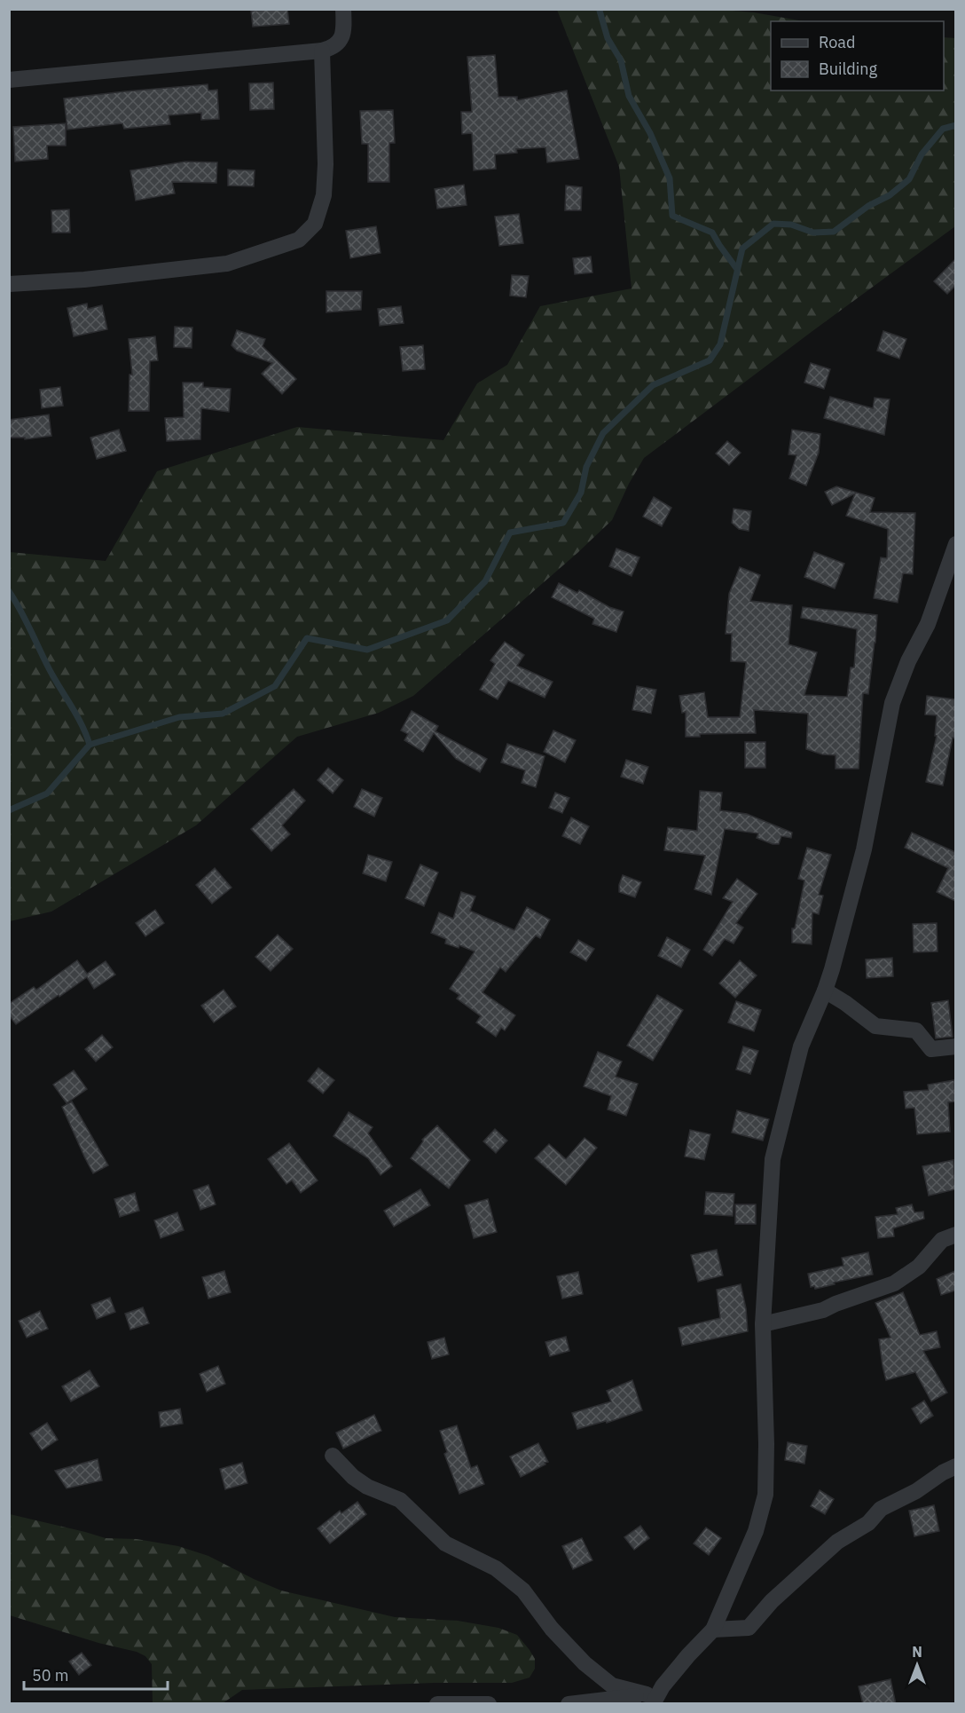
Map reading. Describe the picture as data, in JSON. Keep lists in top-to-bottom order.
{
  "legend": ["Road", "Building"],
  "scale_bar": "50 m",
  "north": "top"
}
